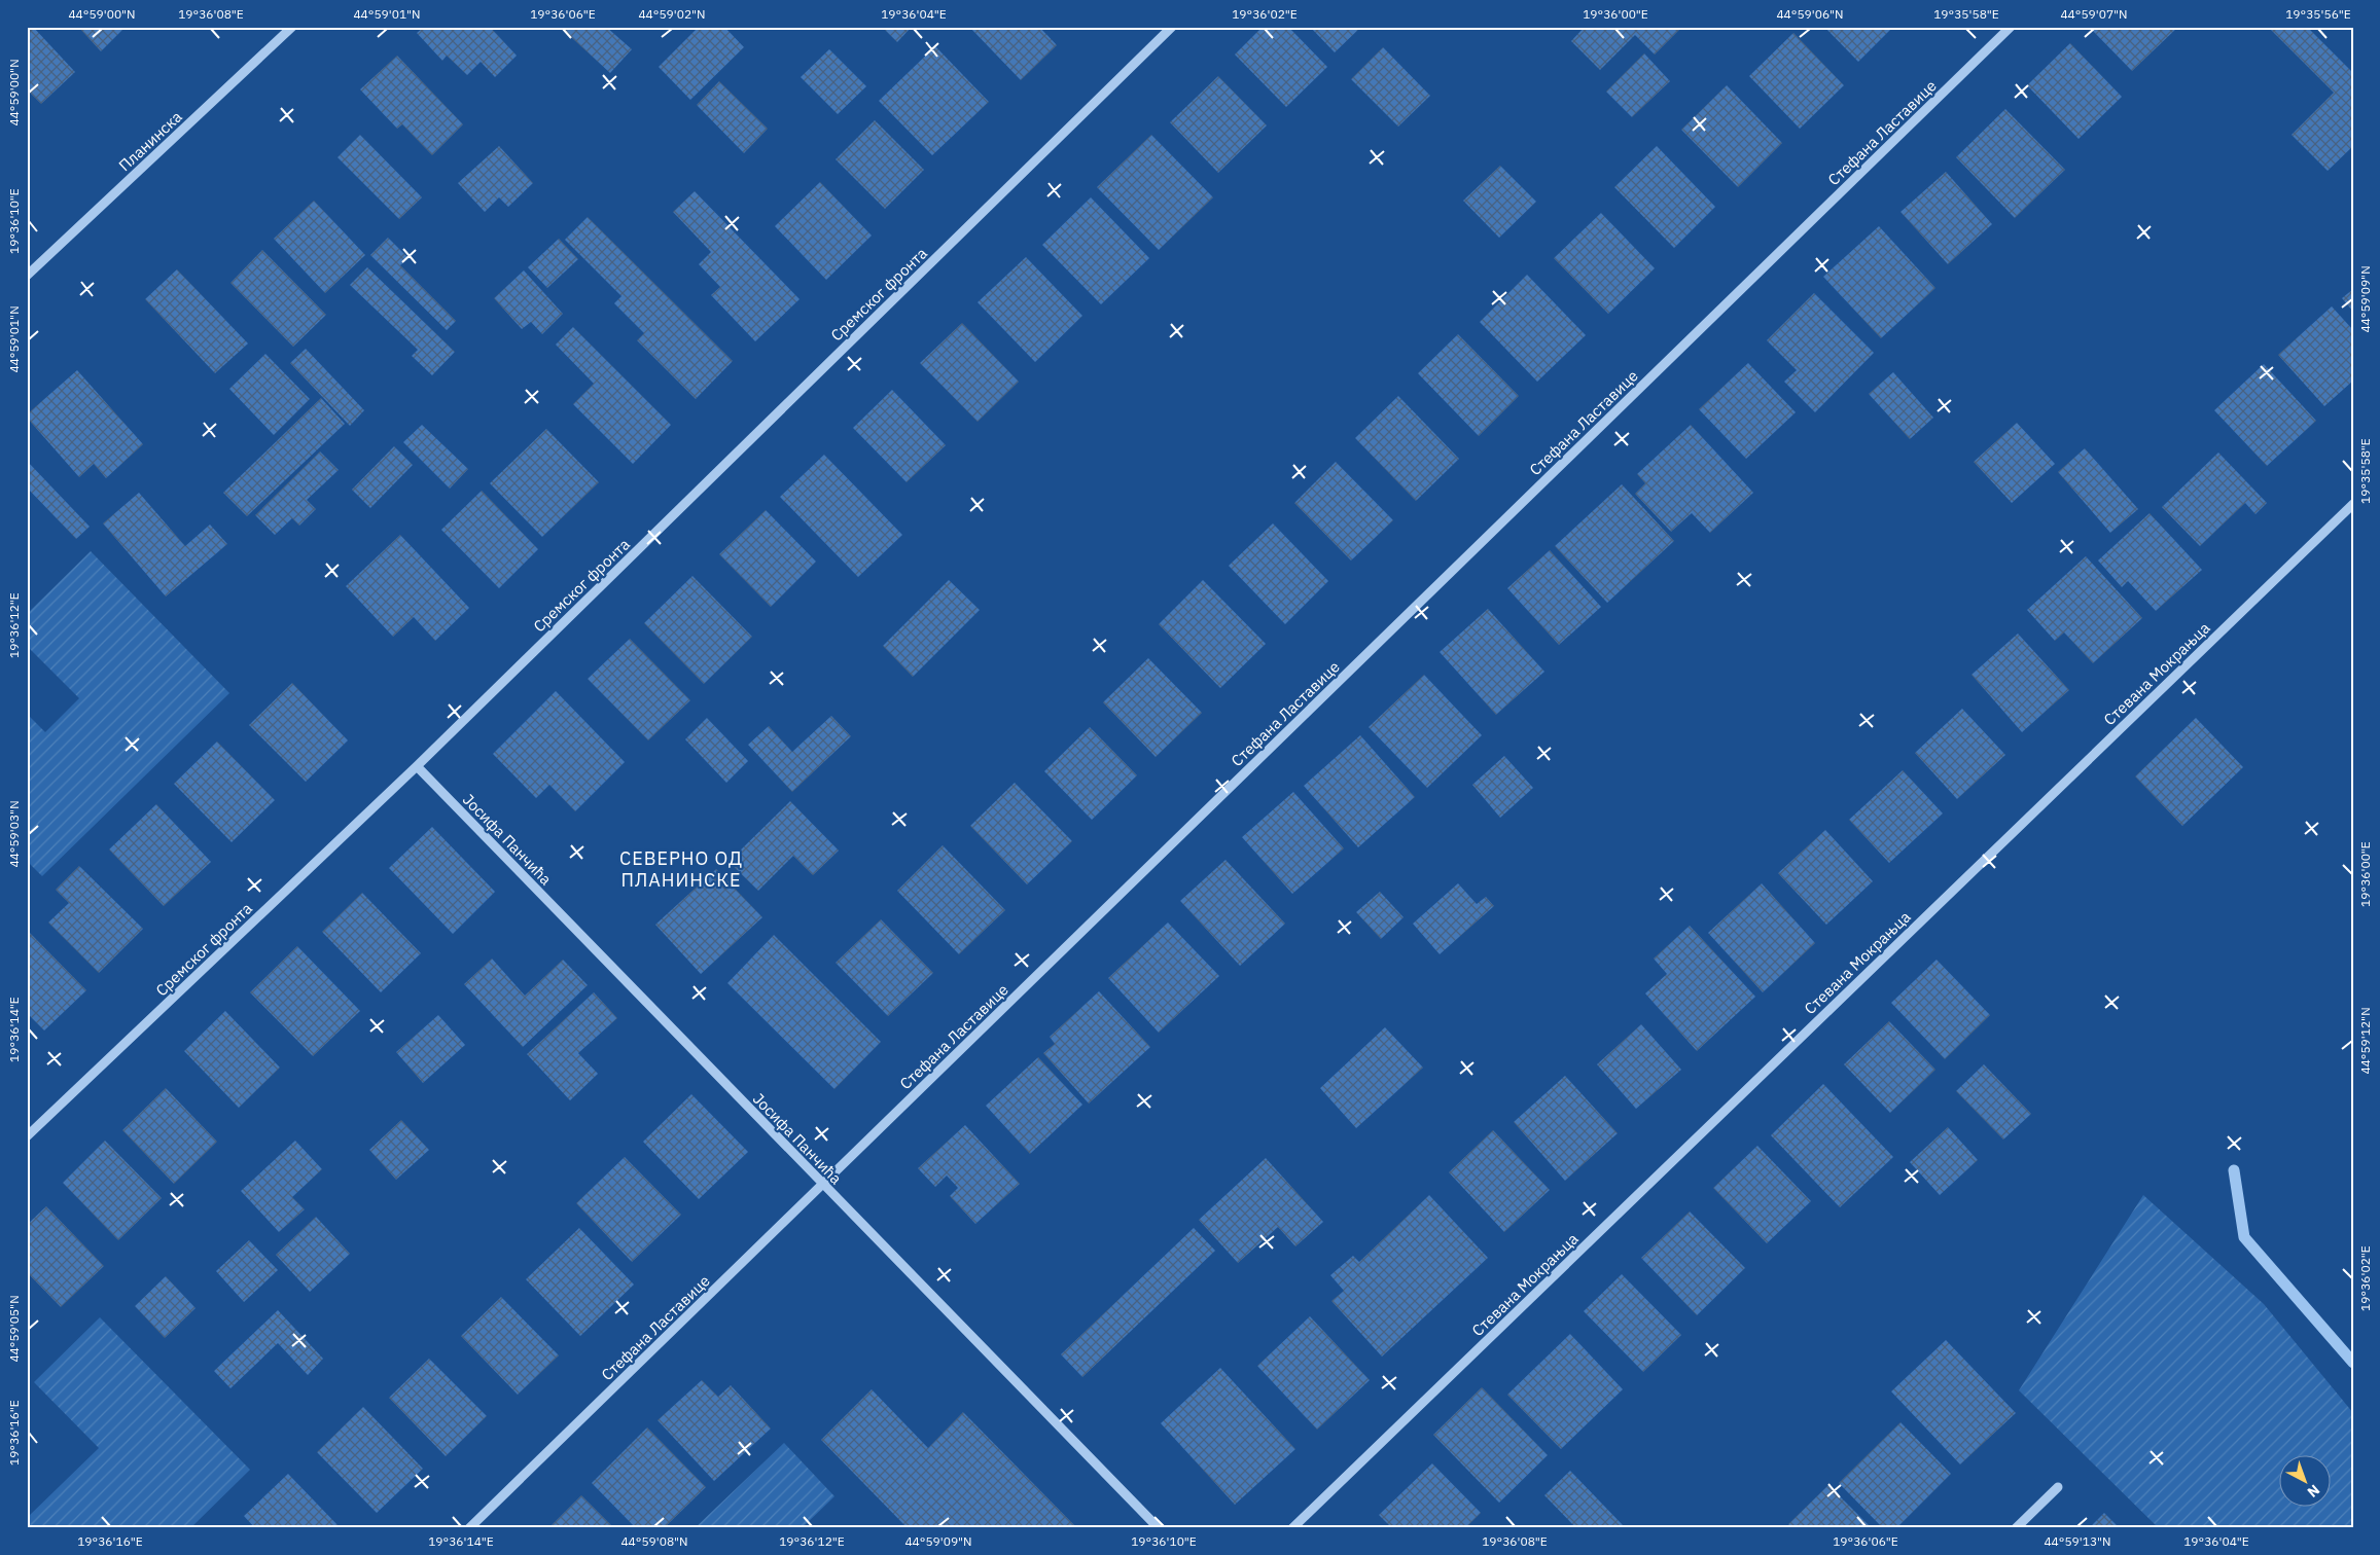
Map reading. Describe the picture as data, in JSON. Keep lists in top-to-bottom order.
{
  "streets": {
    "street": [
      "Стефана Ластавице",
      "Планинска",
      "Сремског фронта",
      "Стевана Мокрањца",
      "Јосифа Панчића"
    ]
  },
  "crossings": [
    ["Стефана Ластавице", "Јосифа Панчића"],
    ["Сремског фронта", "Јосифа Панчића"]
  ],
  "districts": ["СЕВЕРНО ОД ПЛАНИНСКЕ"],
  "north": "bottom right",
  "coordinates": [
    "44°59'00\"N",
    "19°36'08\"E",
    "44°59'01\"N",
    "19°36'06\"E",
    "44°59'02\"N",
    "19°36'04\"E",
    "19°36'02\"E",
    "19°36'00\"E",
    "44°59'06\"N",
    "19°35'58\"E",
    "44°59'07\"N",
    "19°35'56\"E",
    "19°36'10\"E",
    "44°59'09\"N",
    "19°36'12\"E",
    "44°59'03\"N",
    "19°36'14\"E",
    "44°59'12\"N",
    "44°59'05\"N",
    "19°36'16\"E",
    "44°59'08\"N",
    "44°59'13\"N"
  ]
}
